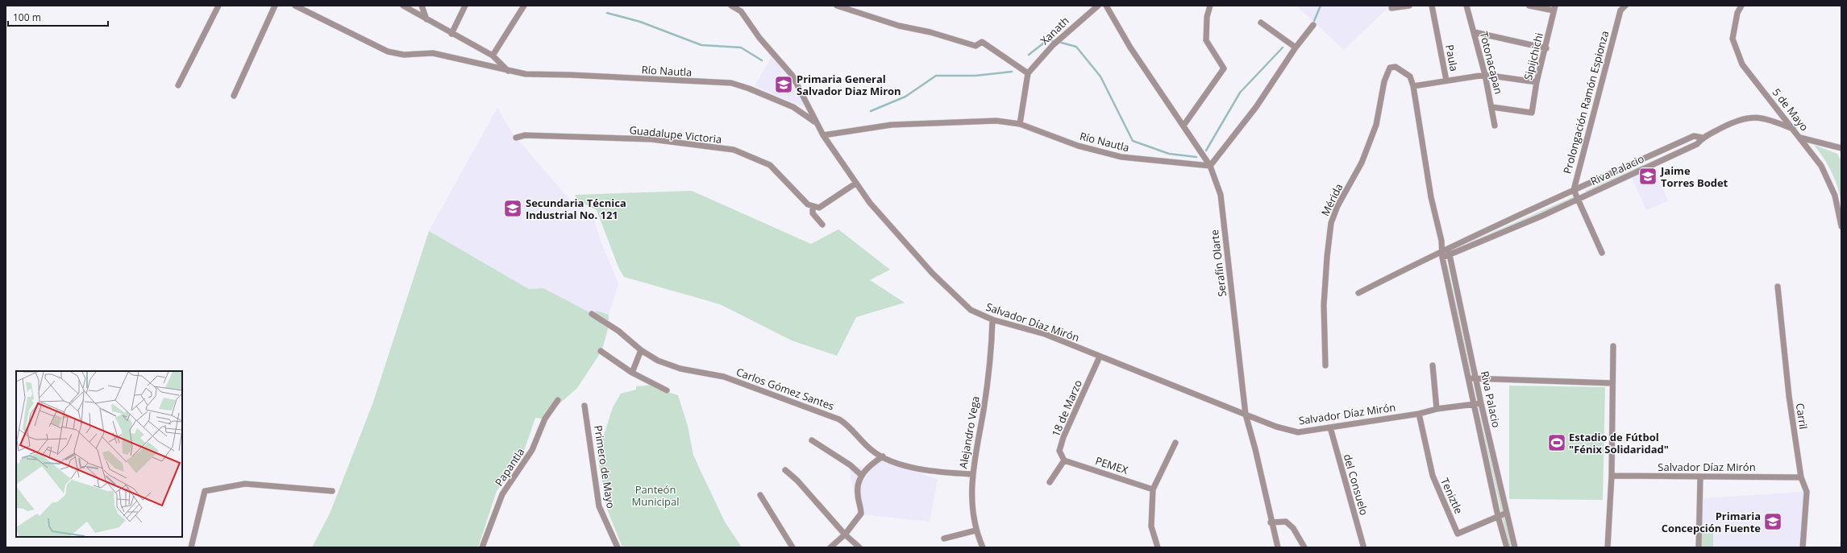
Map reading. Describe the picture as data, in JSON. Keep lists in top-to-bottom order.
{
  "streets": {
    "street": [
      "Xanath",
      "Sipijchichi",
      "Paula",
      "Totonacapan",
      "Río Nautla",
      "Prolongación Ramón Espionza",
      "5 de Mayo",
      "Guadalupe Victoria",
      "Riva Palacio",
      "Mérida",
      "Serafín Olarte",
      "Salvador Díaz Mirón",
      "Carlos Gómez Santes",
      "18 de Marzo",
      "Carril",
      "Alejandro Vega",
      "PEMEX",
      "Papantla",
      "Primero de Mayo",
      "del Consuelo",
      "Teniztle"
    ]
  },
  "crossings": [
    ["Sipijchichi", "Totonacapan"],
    ["Paula", "Riva Palacio"],
    ["Río Nautla", "Serafín Olarte"],
    ["Río Nautla", "Salvador Díaz Mirón"],
    ["Prolongación Ramón Espionza", "Riva Palacio"],
    ["5 de Mayo", "Riva Palacio"],
    ["Riva Palacio", "Mérida"],
    ["Riva Palacio", "Salvador Díaz Mirón"],
    ["Riva Palacio", "Teniztle"],
    ["Serafín Olarte", "Salvador Díaz Mirón"],
    ["Salvador Díaz Mirón", "18 de Marzo"],
    ["Salvador Díaz Mirón", "Carril"],
    ["Salvador Díaz Mirón", "Alejandro Vega"],
    ["Salvador Díaz Mirón", "del Consuelo"],
    ["Salvador Díaz Mirón", "Teniztle"],
    ["Carlos Gómez Santes", "Alejandro Vega"],
    ["18 de Marzo", "PEMEX"]
  ],
  "parks": ["Panteón Municipal"],
  "places": {
    "school or university": [
      "Primaria General Salvador Diaz Miron",
      "Jaime Torres Bodet",
      "Secundaria Técnica Industrial No. 121",
      "Primaria Concepción Fuente"
    ],
    "sports": ["Estadio de Fútbol \"Fénix Solidaridad\""]
  },
  "scale_bar": "100 m"
}
